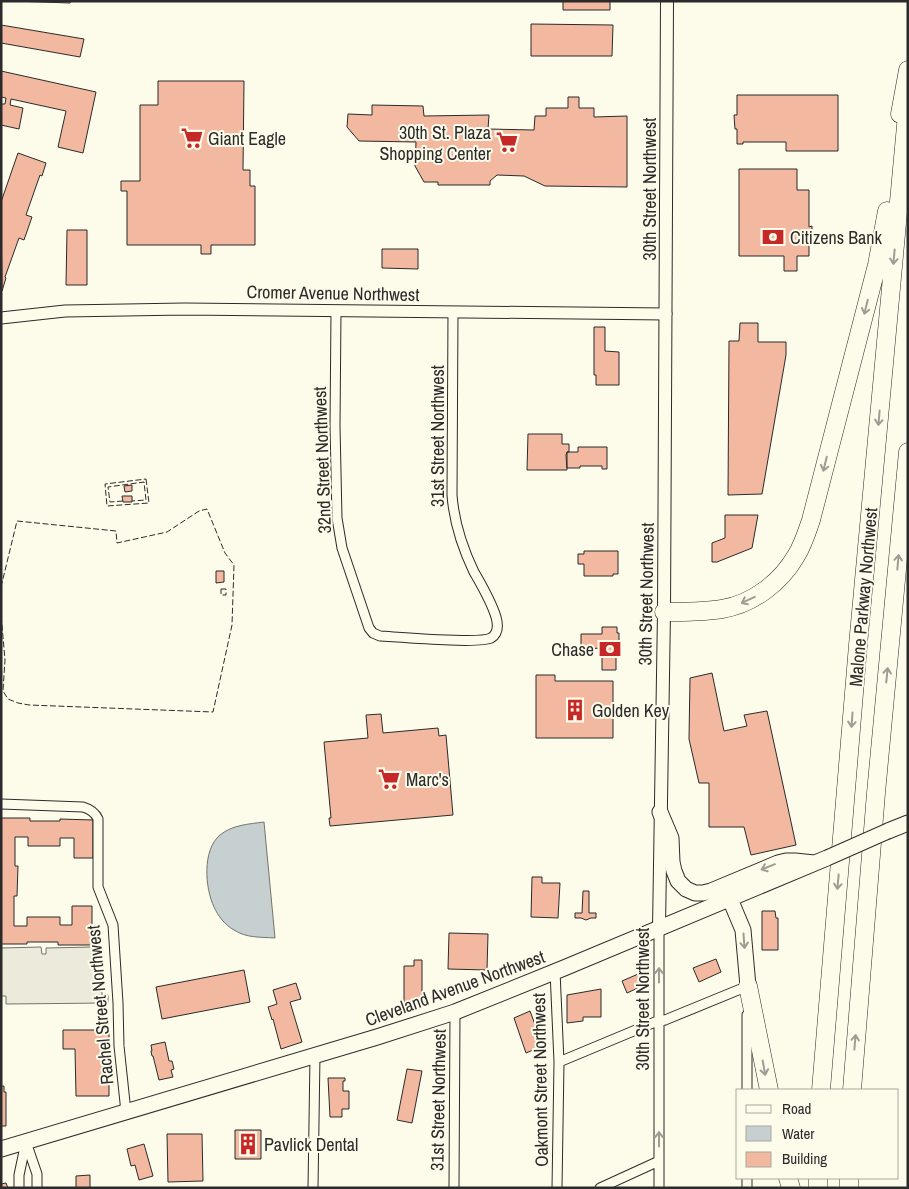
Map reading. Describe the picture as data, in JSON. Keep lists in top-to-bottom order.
{
  "streets": {
    "highway": ["Malone Parkway Northwest"],
    "main road": ["30th Street Northwest", "Cleveland Avenue Northwest"],
    "street": [
      "Cromer Avenue Northwest",
      "31st Street Northwest",
      "32nd Street Northwest",
      "Rachel Street Northwest",
      "Oakmont Street Northwest"
    ]
  },
  "crossings": [
    ["30th Street Northwest", "Cromer Avenue Northwest"],
    ["30th Street Northwest", "Cleveland Avenue Northwest"],
    ["Cromer Avenue Northwest", "31st Street Northwest"],
    ["Cromer Avenue Northwest", "32nd Street Northwest"],
    ["31st Street Northwest", "32nd Street Northwest"],
    ["31st Street Northwest", "Cleveland Avenue Northwest"],
    ["Cleveland Avenue Northwest", "Rachel Street Northwest"],
    ["Cleveland Avenue Northwest", "Oakmont Street Northwest"]
  ],
  "places": {
    "supermarket": ["Giant Eagle", "30th St. Plaza Shopping Center", "Marc's"],
    "bank": ["Citizens Bank", "Chase"],
    "building": ["Golden Key", "Pavlick Dental"]
  },
  "legend": ["Road", "Water", "Building"]
}
